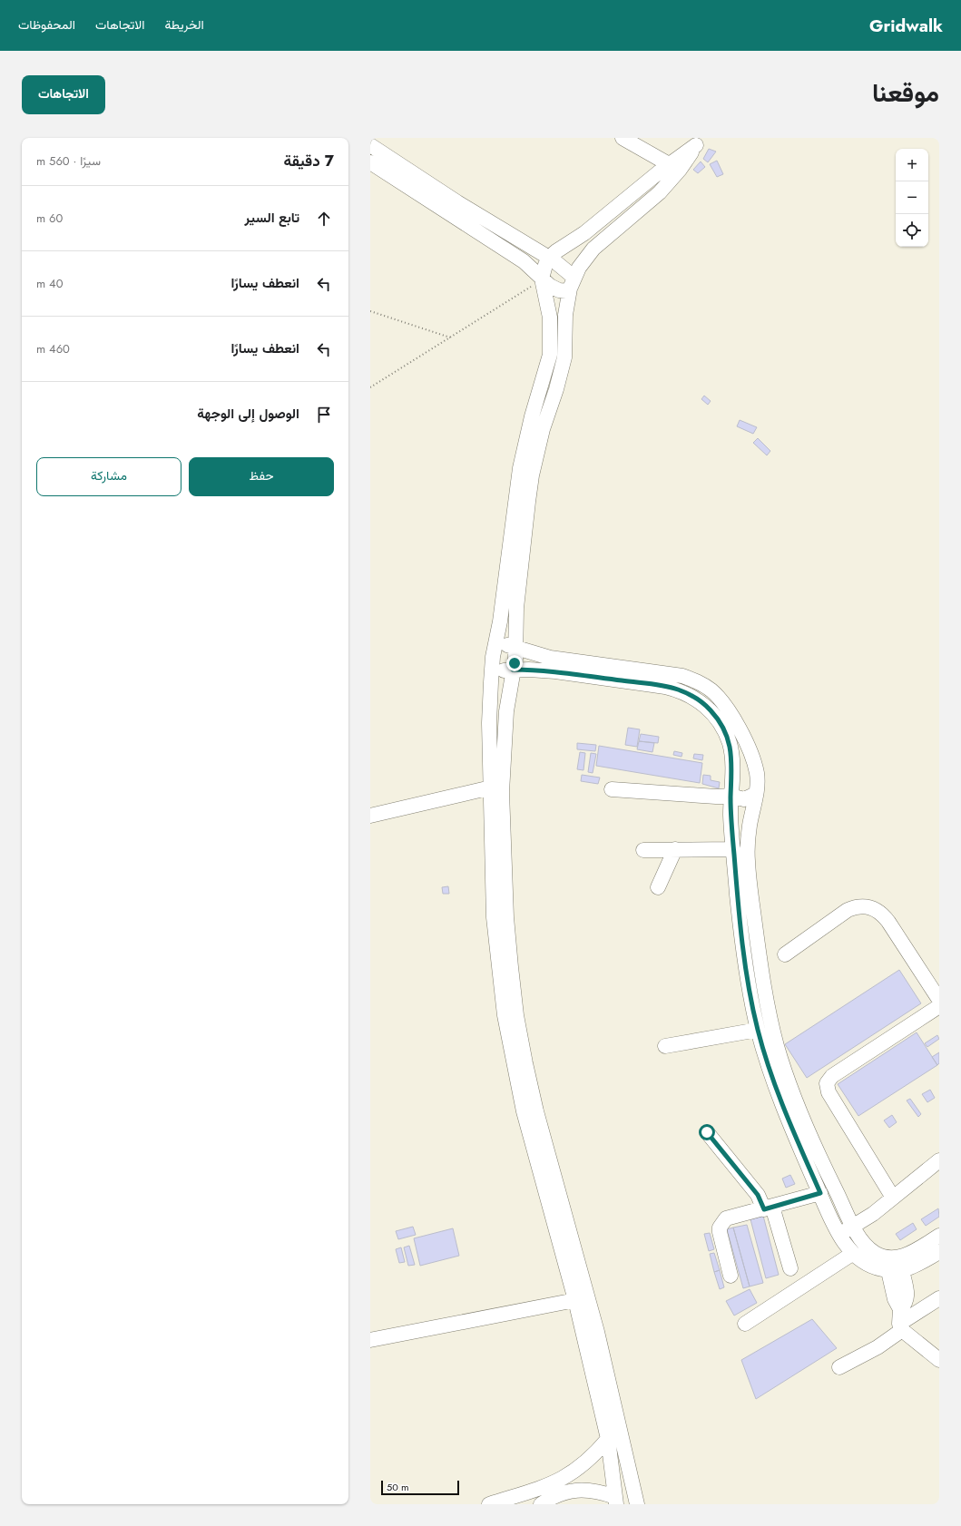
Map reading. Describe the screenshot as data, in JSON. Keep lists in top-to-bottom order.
{
  "scale_bar": "50 m",
  "page": {
    "header": "Gridwalk",
    "nav": ["الخريطة", "الاتجاهات", "المحفوظات"],
    "title": "موقعنا",
    "buttons": [
      "الاتجاهات",
      ["حفظ", "مشاركة"]
    ],
    "heading": ["7 دقيقة", "سيرًا · 560 m"],
    "map_buttons": ["+", "−"],
    "list": [
      ["تابع السير", "60 m"],
      ["انعطف يسارًا", "40 m"],
      ["انعطف يسارًا", "460 m"],
      "الوصول إلى الوجهة"
    ],
    "scale": "50 m"
  }
}
